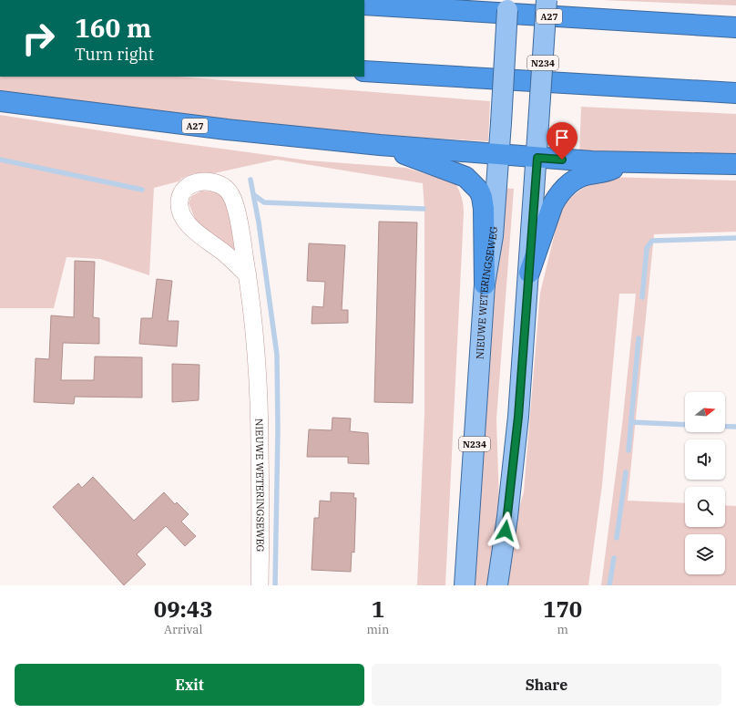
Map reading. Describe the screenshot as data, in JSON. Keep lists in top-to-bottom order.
{
  "streets": {
    "highway": ["A27"],
    "main road": ["N234", "NIEUWE WETERINGSEWEG"]
  },
  "crossings": [
    ["A27", "N234"],
    ["A27", "NIEUWE WETERINGSEWEG"]
  ],
  "north": "right",
  "page": {
    "turn": ["160 m", "Turn right"],
    "eta": [
      "09:43",
      "Arrival",
      "1",
      "min",
      "170",
      "m"
    ],
    "buttons": ["Exit", "Share"]
  }
}
